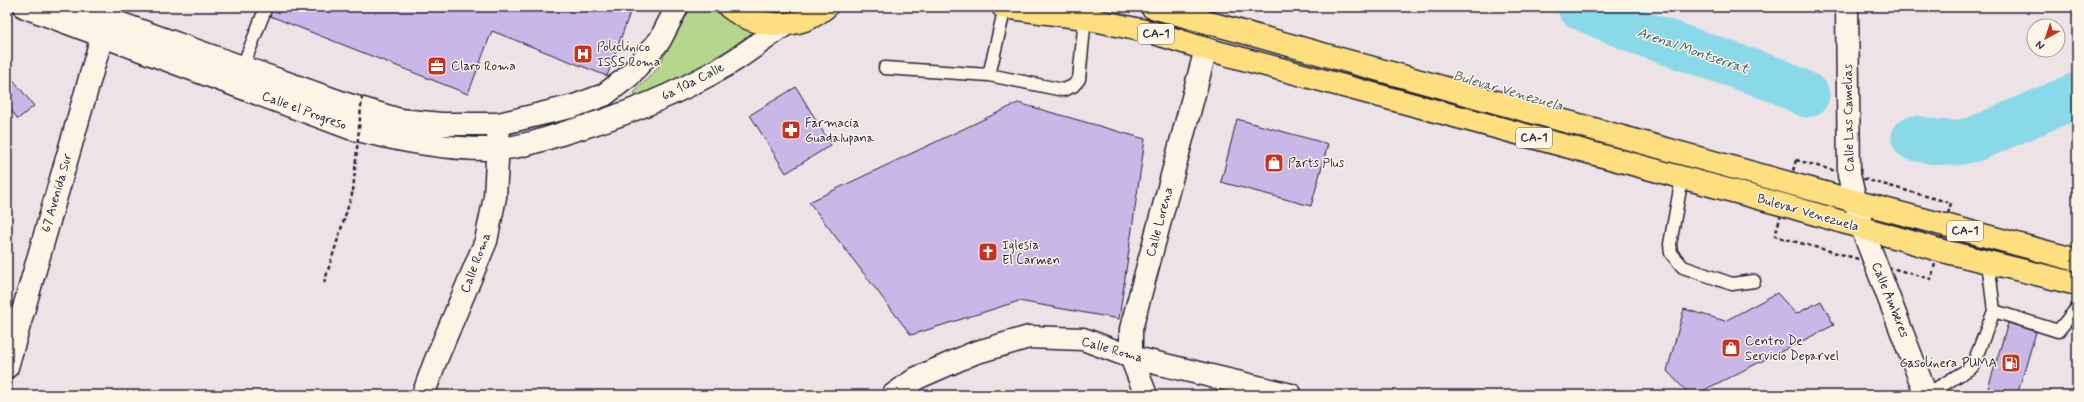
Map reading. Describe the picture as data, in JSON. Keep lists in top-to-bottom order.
{
  "streets": {
    "highway": ["CA-1", "Bulevar Venezuela"],
    "street": [
      "6a 10a Calle",
      "Calle el Progreso",
      "Calle Las Camelias",
      "67 Avenida Sur",
      "Calle Lorena",
      "Calle Roma",
      "Calle Amberes"
    ]
  },
  "crossings": [
    ["6a 10a Calle", "Calle el Progreso"],
    ["Calle el Progreso", "67 Avenida Sur"],
    ["Calle el Progreso", "Calle Roma"],
    ["Calle Las Camelias", "Bulevar Venezuela"],
    ["Calle Las Camelias", "Calle Amberes"],
    ["Bulevar Venezuela", "Calle Lorena"],
    ["Bulevar Venezuela", "Calle Amberes"],
    ["Calle Lorena", "Calle Roma"]
  ],
  "water": ["Arenal Montserrat", "Bulevar Venezuela"],
  "places": {
    "hospital": ["Policlinico ISSS Roma"],
    "office": ["Claro Roma"],
    "pharmacy": ["Farmacia Guadalupana"],
    "shop": ["Parts Plus", "Centro De Servicio Deparvel"],
    "church": ["Iglesia El Carmen"],
    "fuel station": ["Gasolinera PUMA"]
  },
  "north": "bottom left"
}
